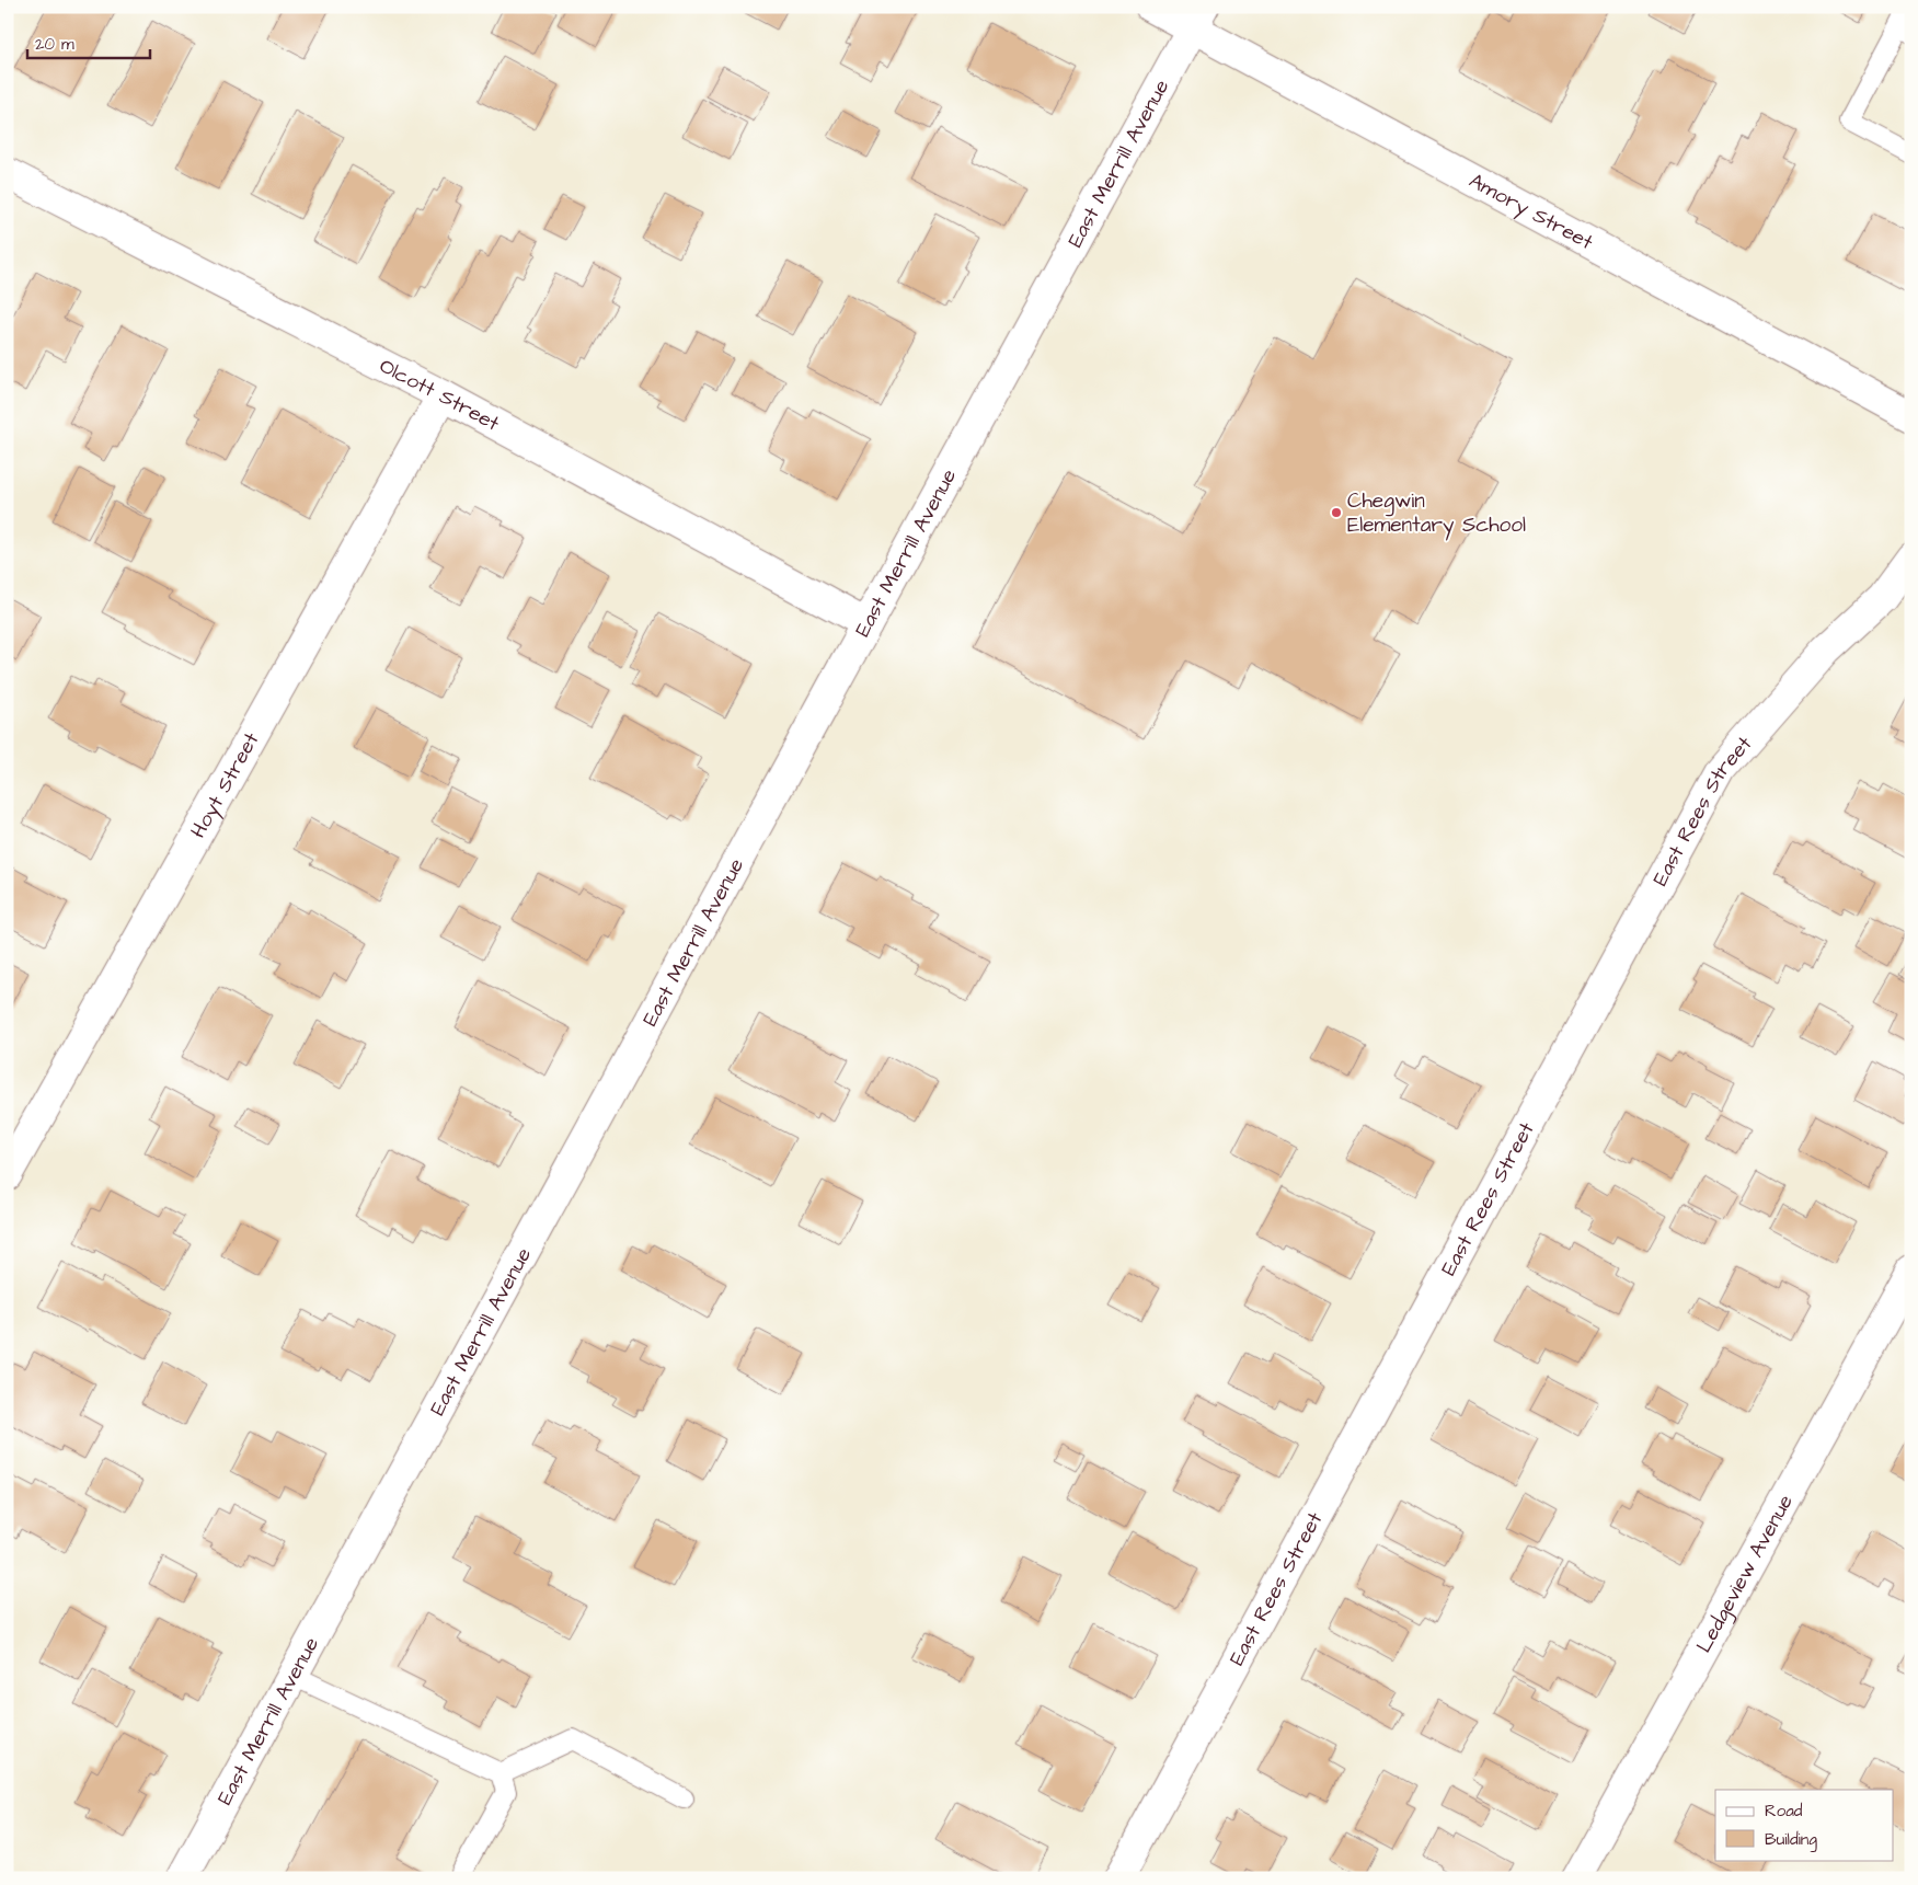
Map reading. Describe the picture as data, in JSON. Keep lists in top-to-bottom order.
{
  "streets": {
    "street": [
      "East Merrill Avenue",
      "Amory Street",
      "Olcott Street",
      "Hoyt Street",
      "East Rees Street",
      "Ledgeview Avenue"
    ]
  },
  "crossings": [
    ["East Merrill Avenue", "Amory Street"],
    ["East Merrill Avenue", "Olcott Street"],
    ["Olcott Street", "Hoyt Street"]
  ],
  "places": ["Chegwin Elementary School"],
  "legend": ["Road", "Building"],
  "scale_bar": "20 m"
}
